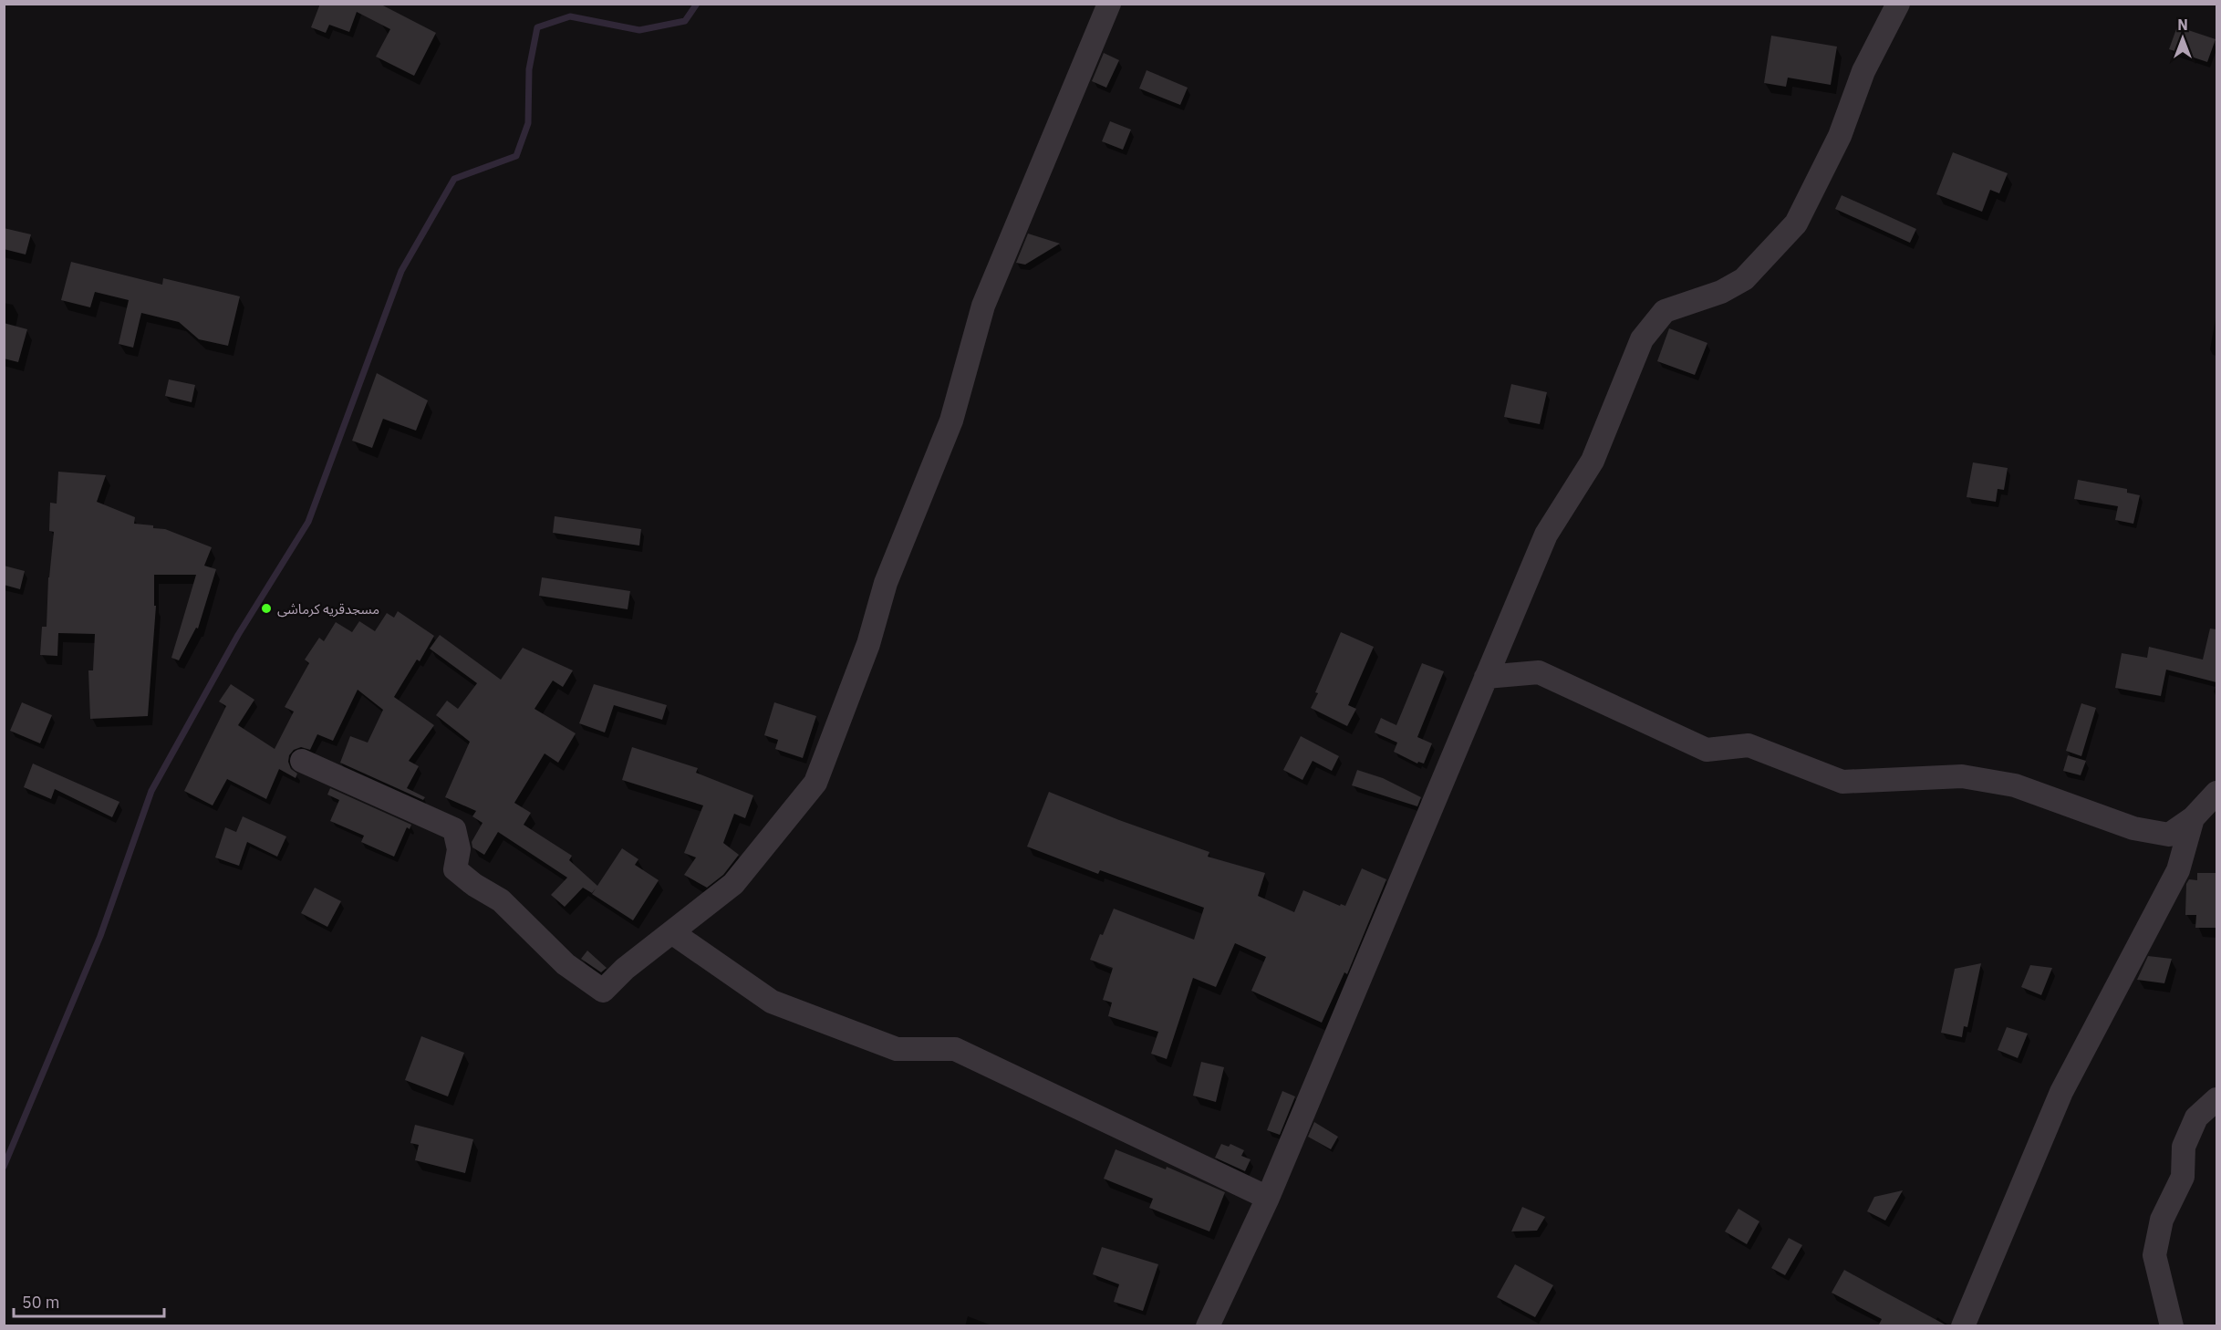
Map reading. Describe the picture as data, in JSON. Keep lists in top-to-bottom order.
{
  "places": ["مسجدقریه کرماشی"],
  "scale_bar": "50 m",
  "north": "top"
}
